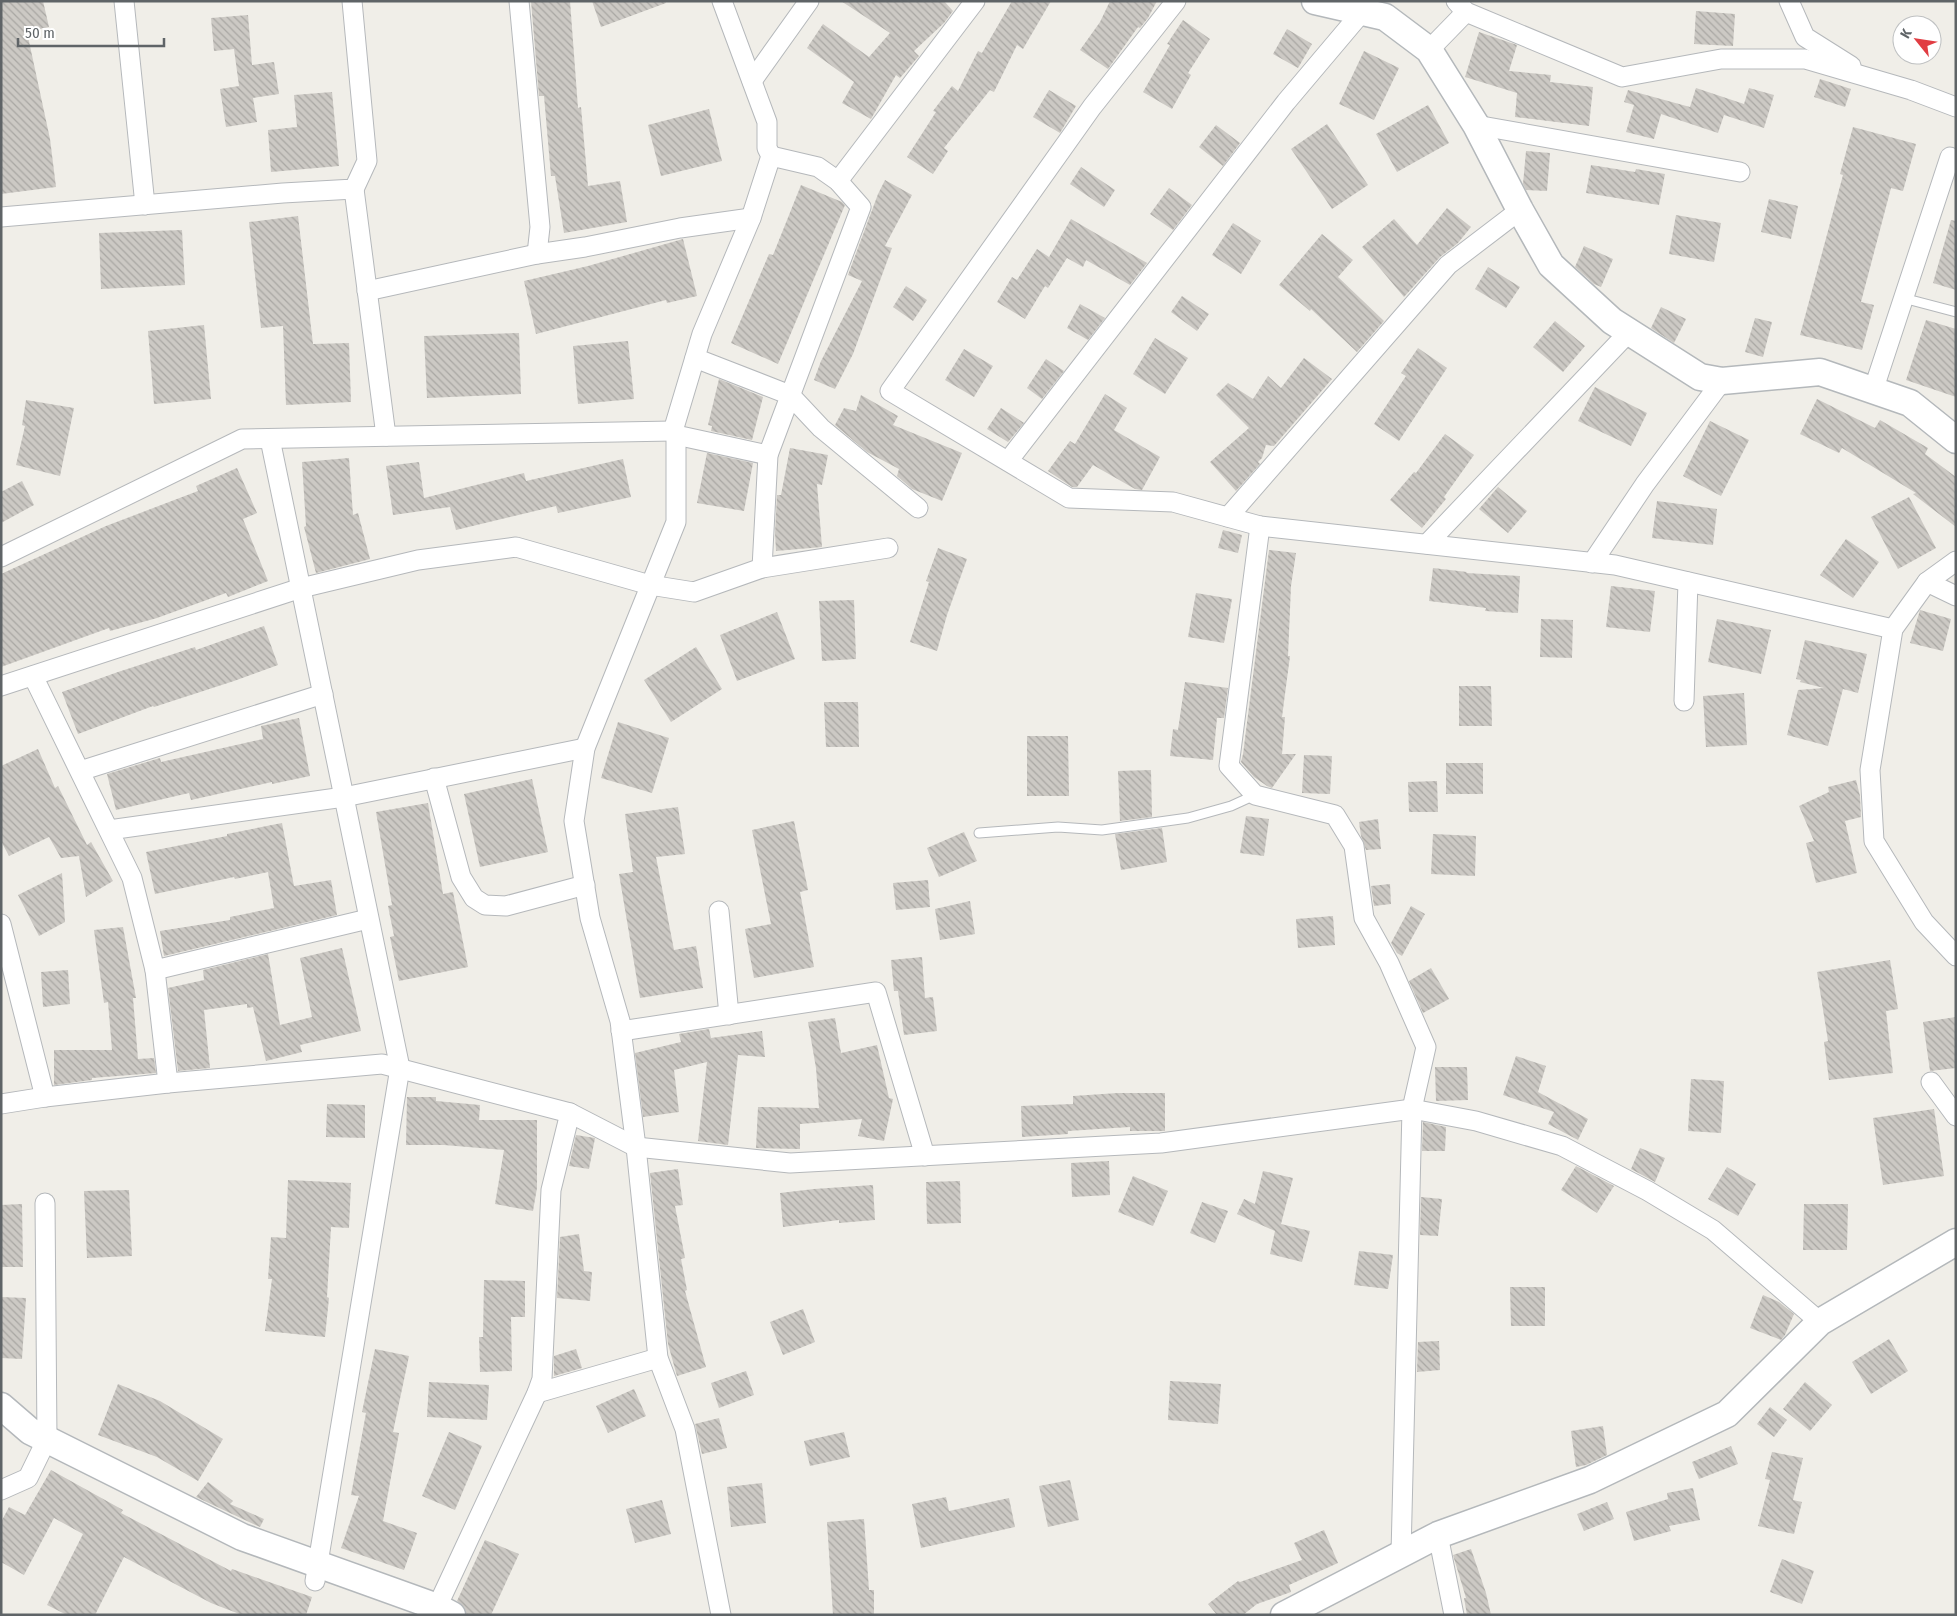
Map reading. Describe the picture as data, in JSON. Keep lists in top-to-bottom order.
{
  "scale_bar": "50 m",
  "north": "top left"
}
